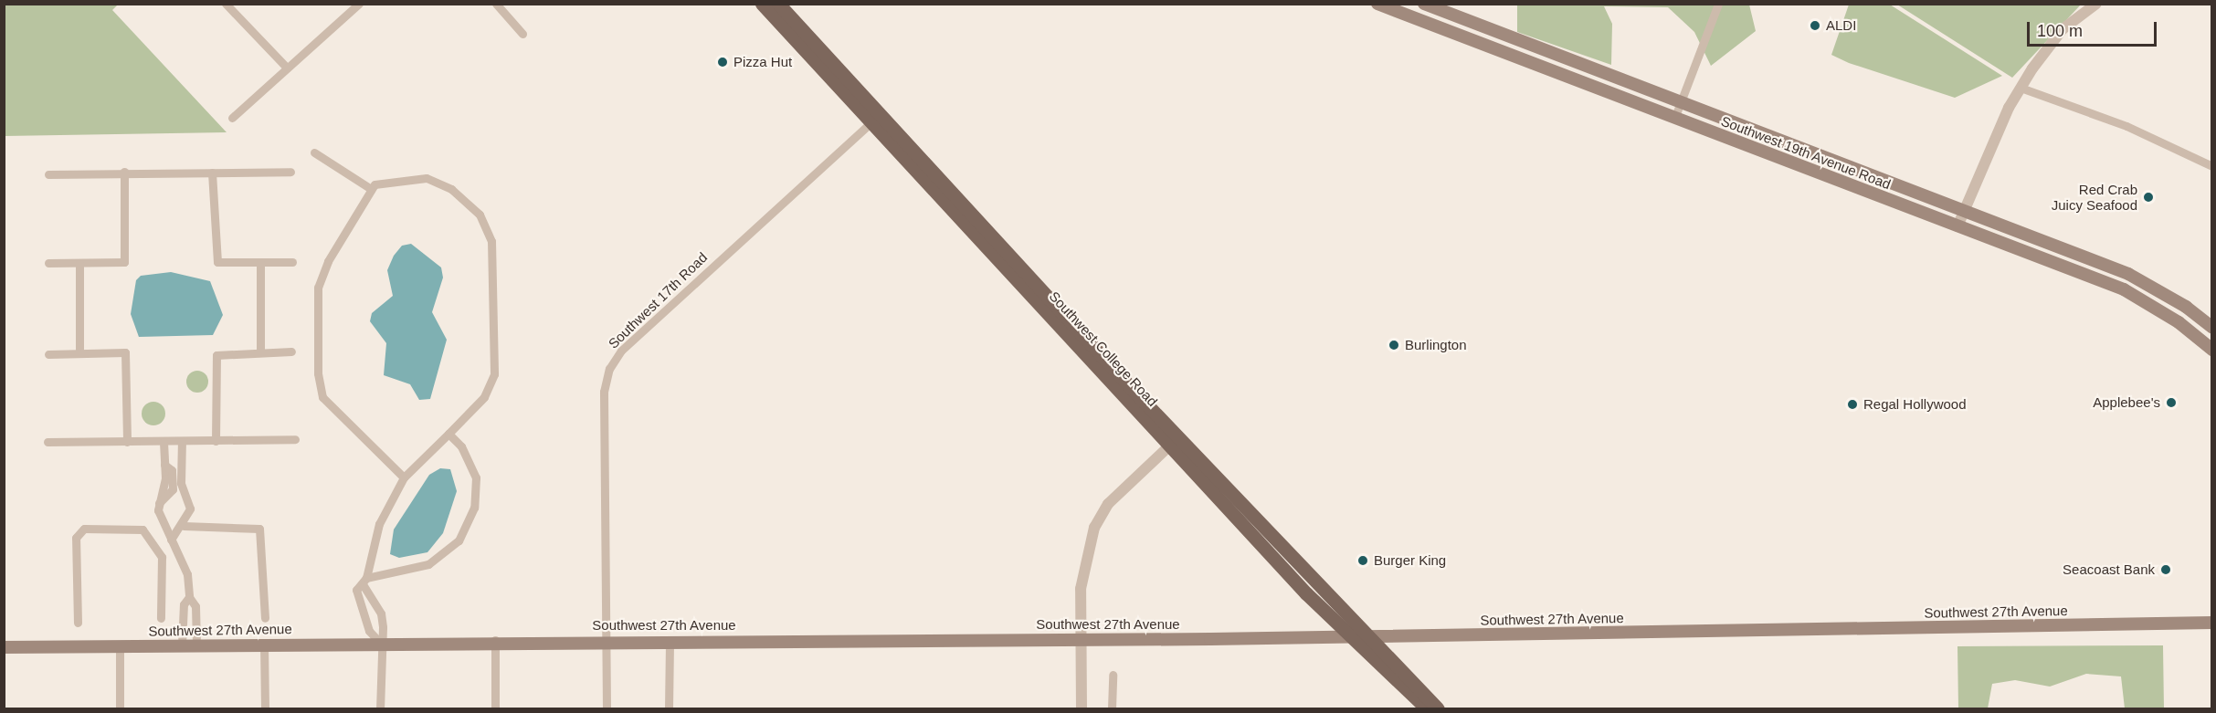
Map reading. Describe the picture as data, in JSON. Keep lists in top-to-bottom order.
{
  "streets": {
    "main road": ["Southwest 19th Avenue Road", "Southwest College Road", "Southwest 27th Avenue"],
    "street": ["Southwest 17th Road"]
  },
  "crossings": [
    ["Southwest 17th Road", "Southwest College Road"],
    ["Southwest 17th Road", "Southwest 27th Avenue"],
    ["Southwest College Road", "Southwest 27th Avenue"]
  ],
  "places": [
    "ALDI",
    "Pizza Hut",
    "Red Crab Juicy Seafood",
    "Burlington",
    "Applebee's",
    "Regal Hollywood",
    "Burger King",
    "Seacoast Bank"
  ],
  "scale_bar": "100 m"
}
